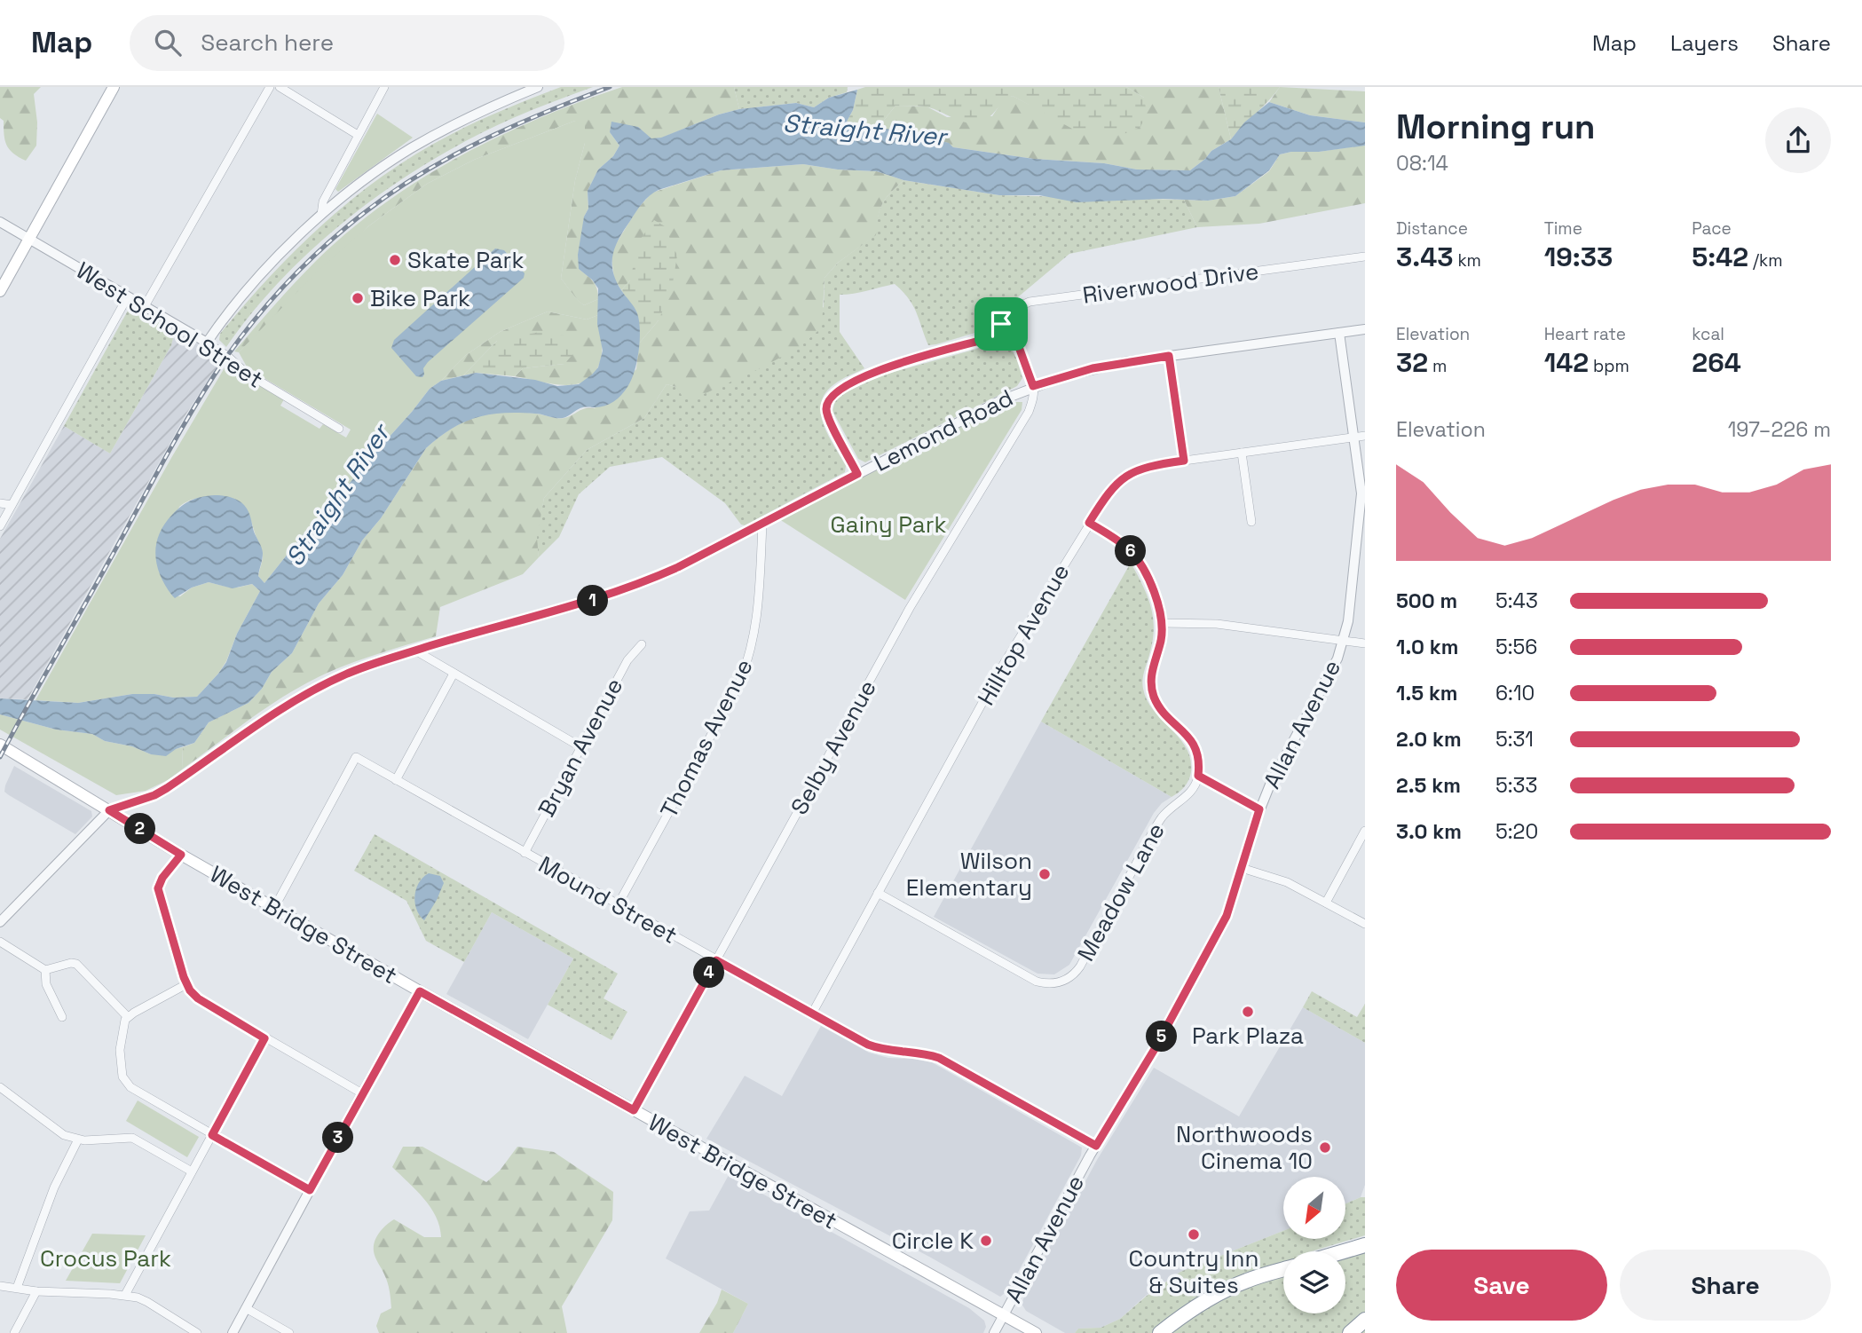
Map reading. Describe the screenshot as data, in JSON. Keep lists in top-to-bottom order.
{
  "streets": {
    "main road": ["West Bridge Street"],
    "street": [
      "Riverwood Drive",
      "West School Street",
      "Lemond Road",
      "Hilltop Avenue",
      "Allan Avenue",
      "Thomas Avenue",
      "Bryan Avenue",
      "Selby Avenue",
      "Meadow Lane",
      "Mound Street"
    ]
  },
  "crossings": [
    ["Riverwood Drive", "Lemond Road"],
    ["Lemond Road", "Allan Avenue"],
    ["Lemond Road", "Thomas Avenue"],
    ["Lemond Road", "Selby Avenue"],
    ["Lemond Road", "West Bridge Street"],
    ["Hilltop Avenue", "Allan Avenue"],
    ["Hilltop Avenue", "Meadow Lane"],
    ["Hilltop Avenue", "Mound Street"],
    ["Allan Avenue", "Mound Street"],
    ["Allan Avenue", "West Bridge Street"],
    ["Thomas Avenue", "Mound Street"],
    ["Bryan Avenue", "Mound Street"],
    ["Selby Avenue", "Mound Street"],
    ["Selby Avenue", "West Bridge Street"],
    ["Mound Street", "West Bridge Street"]
  ],
  "water": ["Straight River"],
  "parks": ["Gainy Park", "Crocus Park"],
  "places": [
    "Skate Park",
    "Bike Park",
    "Wilson Elementary",
    "Park Plaza",
    "Northwoods Cinema 10",
    "Country Inn & Suites",
    "Circle K"
  ],
  "north": "bottom left",
  "page": {
    "header": "Map",
    "search": "Search here",
    "nav": ["Map", "Layers", "Share"],
    "heading": ["Morning run", "08:14"],
    "stats": [
      ["Distance", "3.43 km"],
      ["Time", "19:33"],
      ["Pace", "5:42 /km"],
      ["Elevation", "32 m"],
      ["Heart rate", "142 bpm"],
      ["kcal", "264"]
    ],
    "chart": ["Elevation", "197–226 m"],
    "pins": [
      "6",
      "1",
      "2",
      "4",
      "5",
      "3"
    ],
    "list": [
      {
        "name": "500 m",
        "note": "5:43"
      },
      {
        "name": "1.0 km",
        "note": "5:56"
      },
      {
        "name": "1.5 km",
        "note": "6:10"
      },
      {
        "name": "2.0 km",
        "note": "5:31"
      },
      {
        "name": "2.5 km",
        "note": "5:33"
      },
      {
        "name": "3.0 km",
        "note": "5:20"
      }
    ],
    "buttons": ["Save", "Share"]
  }
}
